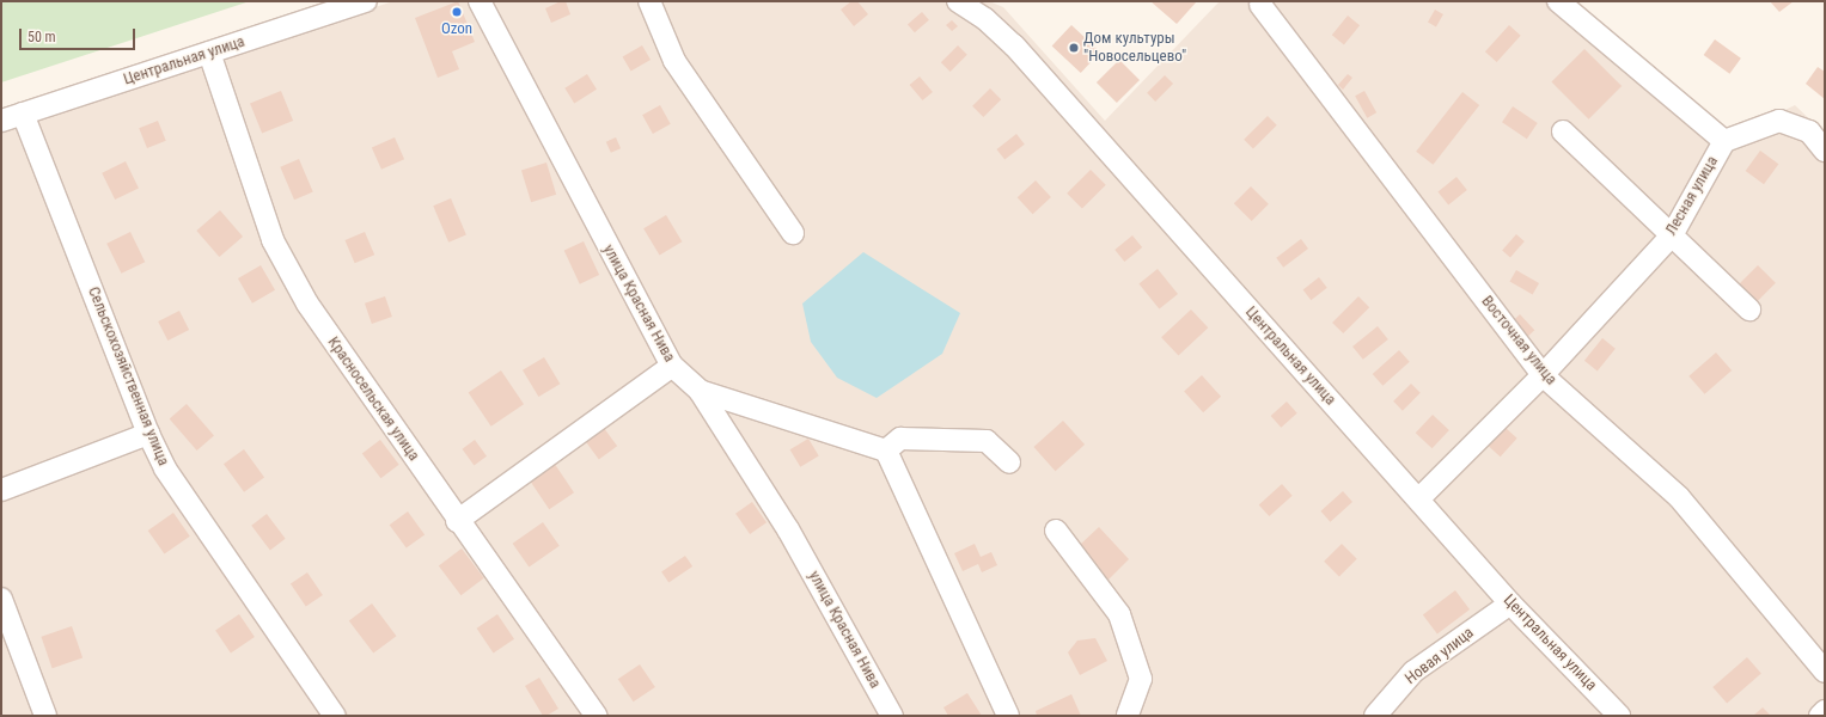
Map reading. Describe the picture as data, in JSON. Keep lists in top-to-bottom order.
{
  "streets": {
    "street": [
      "Центральная улица",
      "Лесная улица",
      "улица Красная Нива",
      "Восточная улица",
      "Сельскохозяйственная улица",
      "Красносельская улица",
      "Новая улица"
    ]
  },
  "crossings": [
    ["Центральная улица", "Лесная улица"],
    ["Центральная улица", "Сельскохозяйственная улица"],
    ["Центральная улица", "Красносельская улица"],
    ["Центральная улица", "Новая улица"],
    ["Лесная улица", "Восточная улица"]
  ],
  "places": ["Ozon", "Дом культуры \"Новосельцево\""],
  "scale_bar": "50 m"
}
